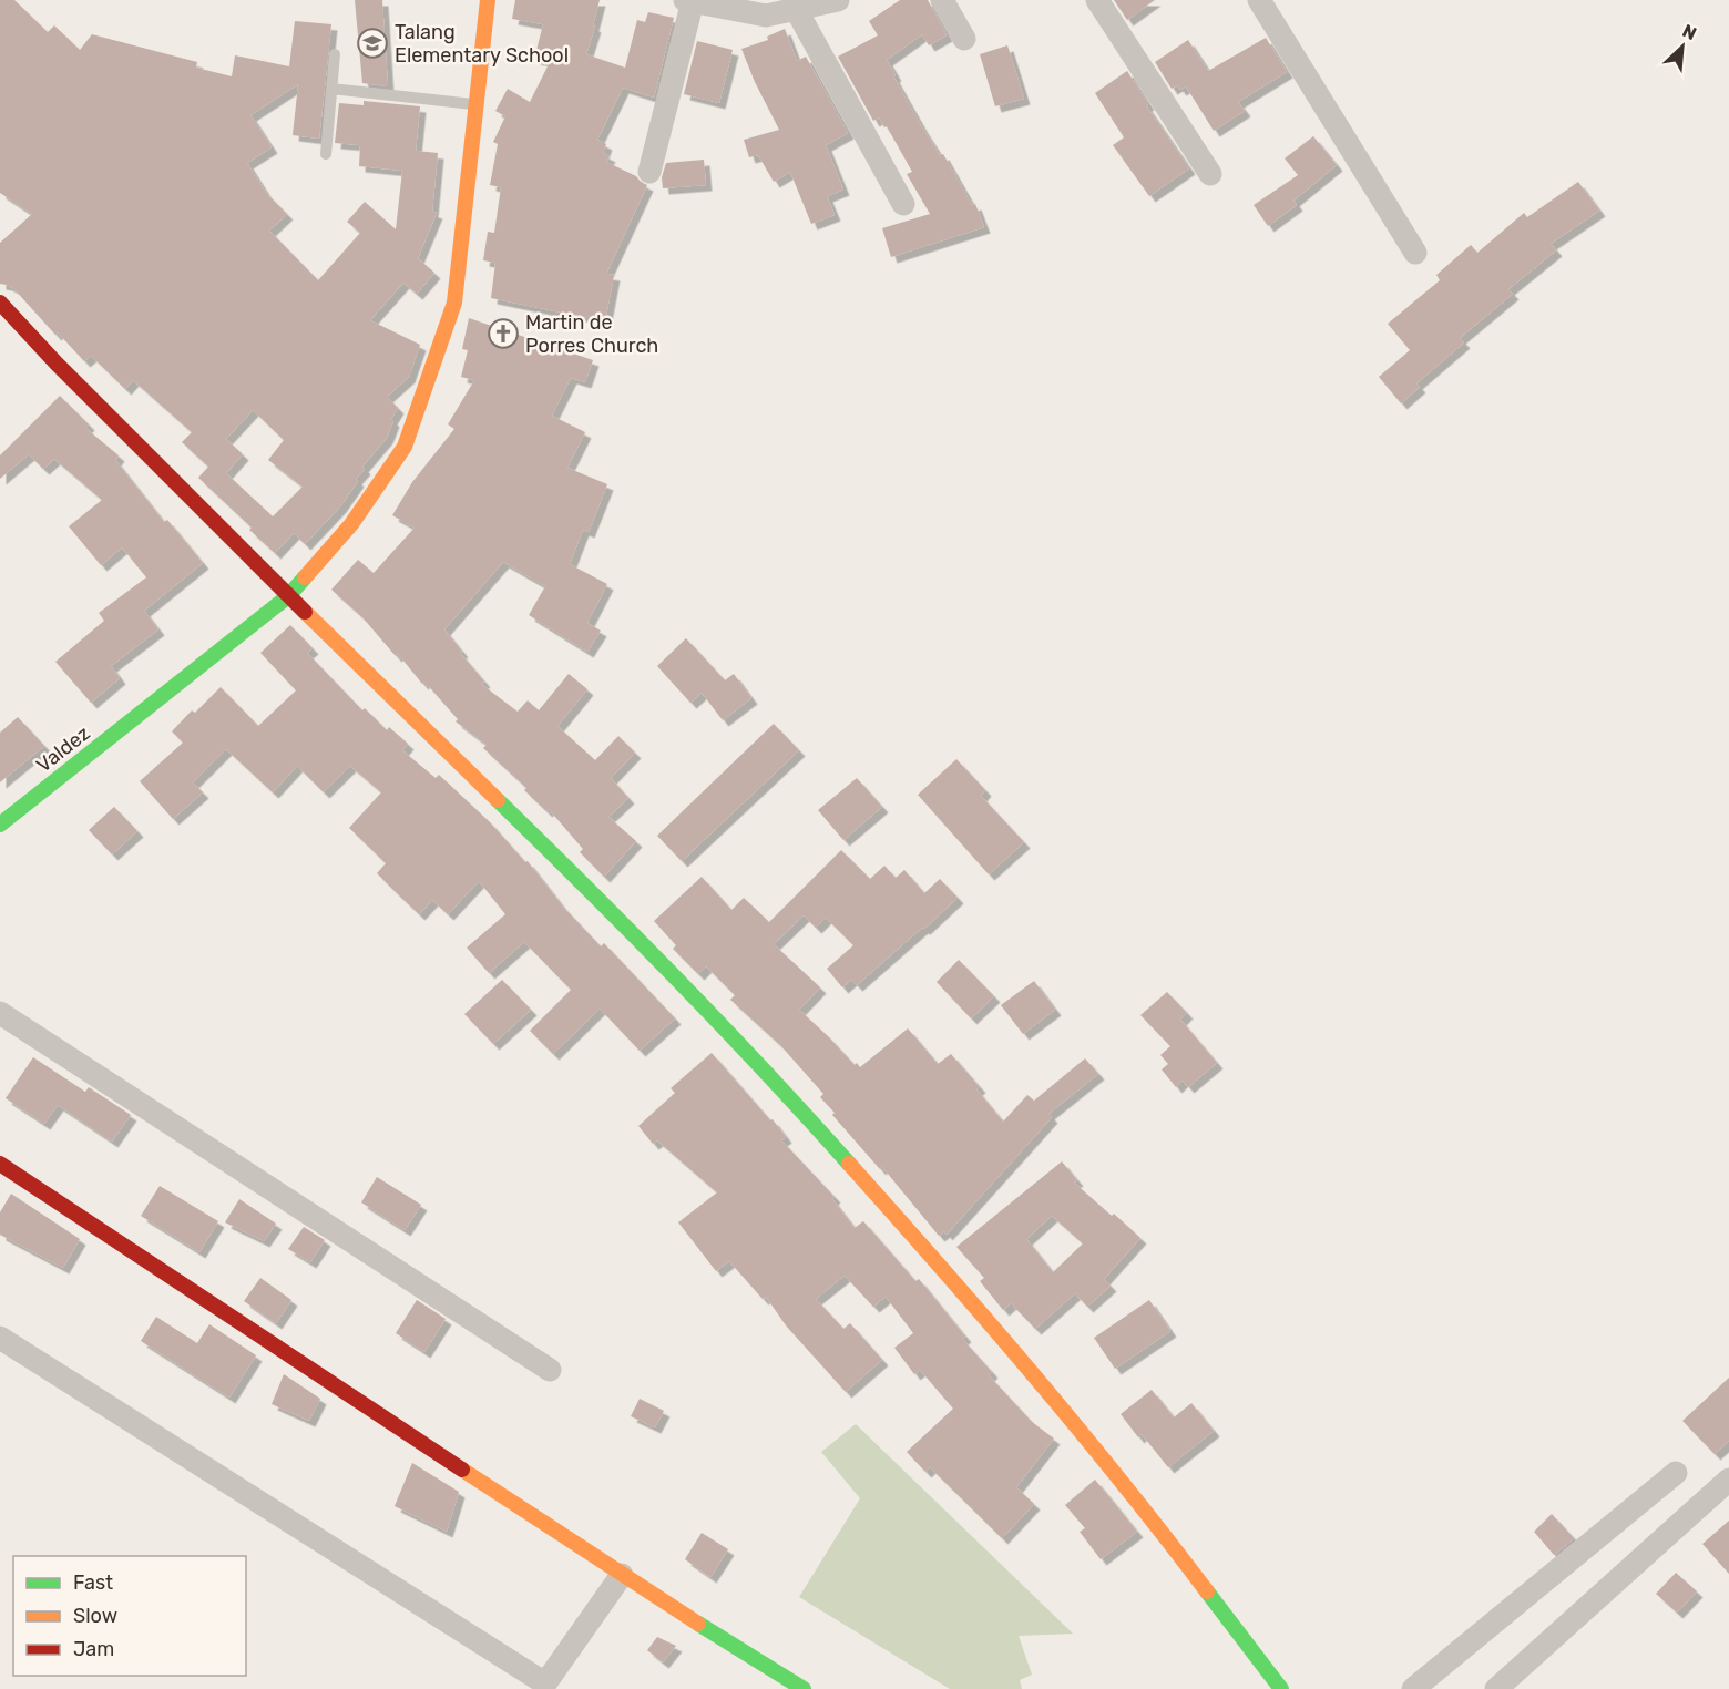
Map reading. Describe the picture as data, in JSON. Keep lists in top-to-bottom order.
{
  "streets": {
    "street": ["Valdez"]
  },
  "places": {
    "school or university": ["Talang Elementary School"],
    "church": ["Martin de Porres Church"]
  },
  "legend": ["Fast", "Slow", "Jam"],
  "north": "top right"
}
